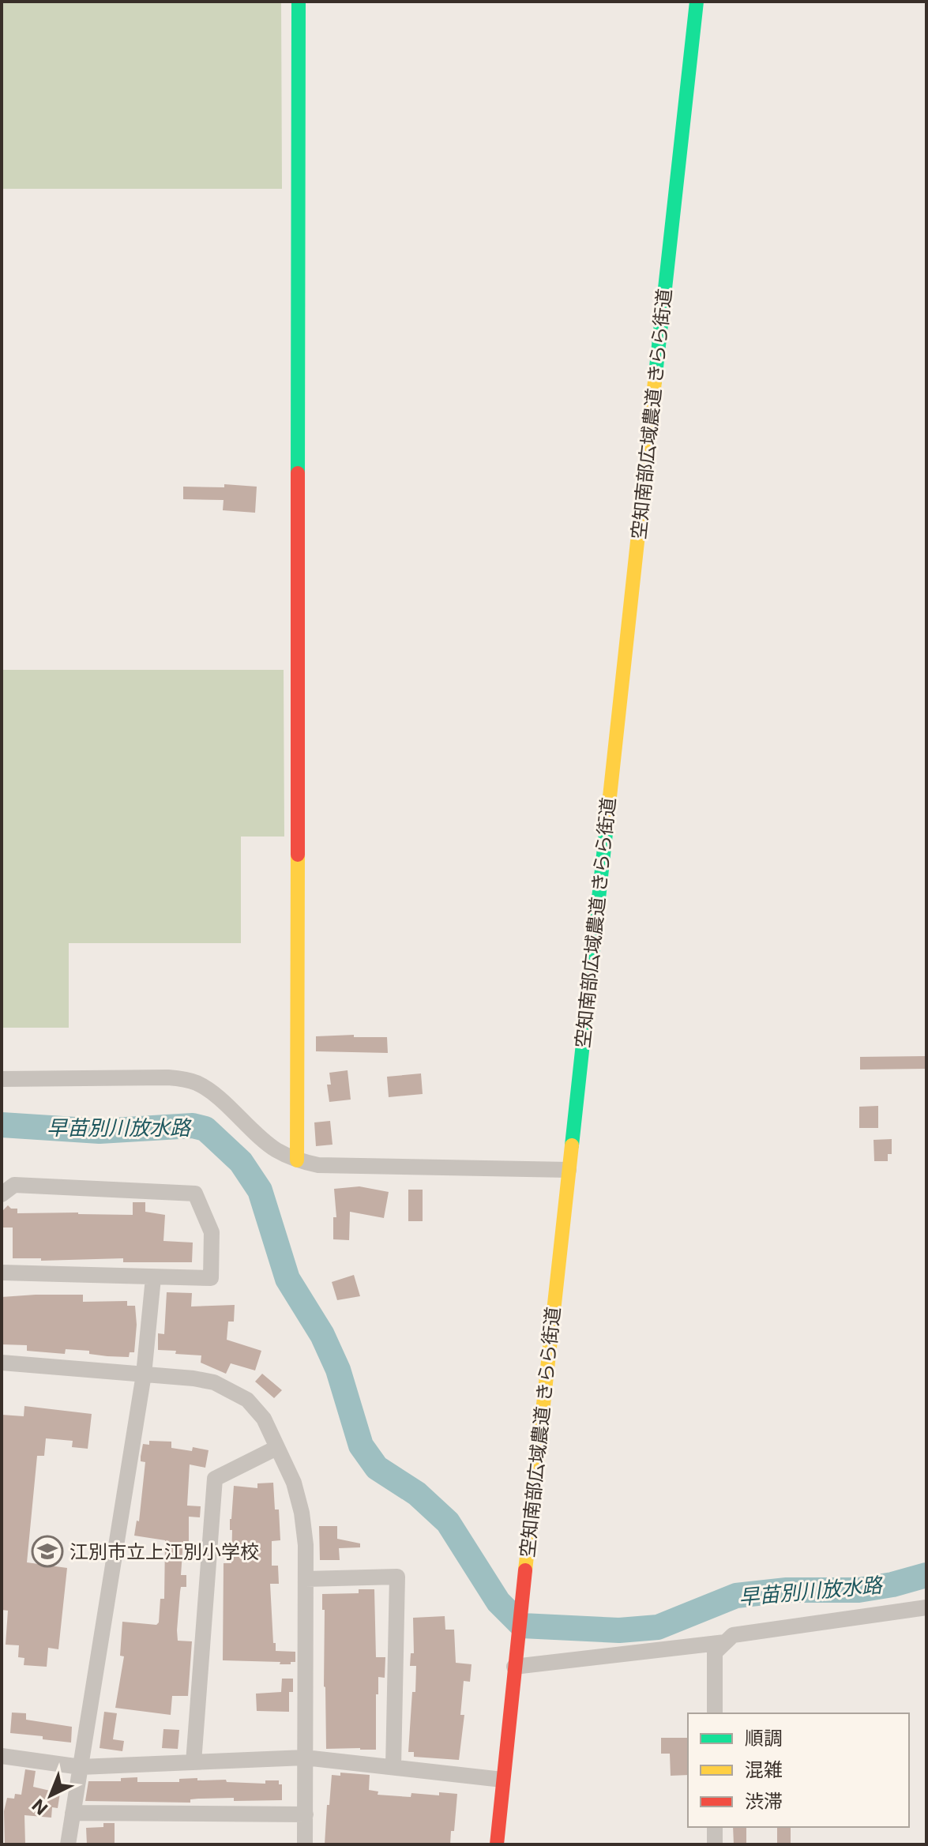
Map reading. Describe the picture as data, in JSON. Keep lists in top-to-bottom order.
{
  "streets": {
    "street": ["空知南部広域農道 きらら街道"]
  },
  "water": ["早苗別川放水路"],
  "places": {
    "school or university": ["江別市立上江別小学校"]
  },
  "legend": ["順調", "混雑", "渋滞"],
  "north": "bottom left"
}
